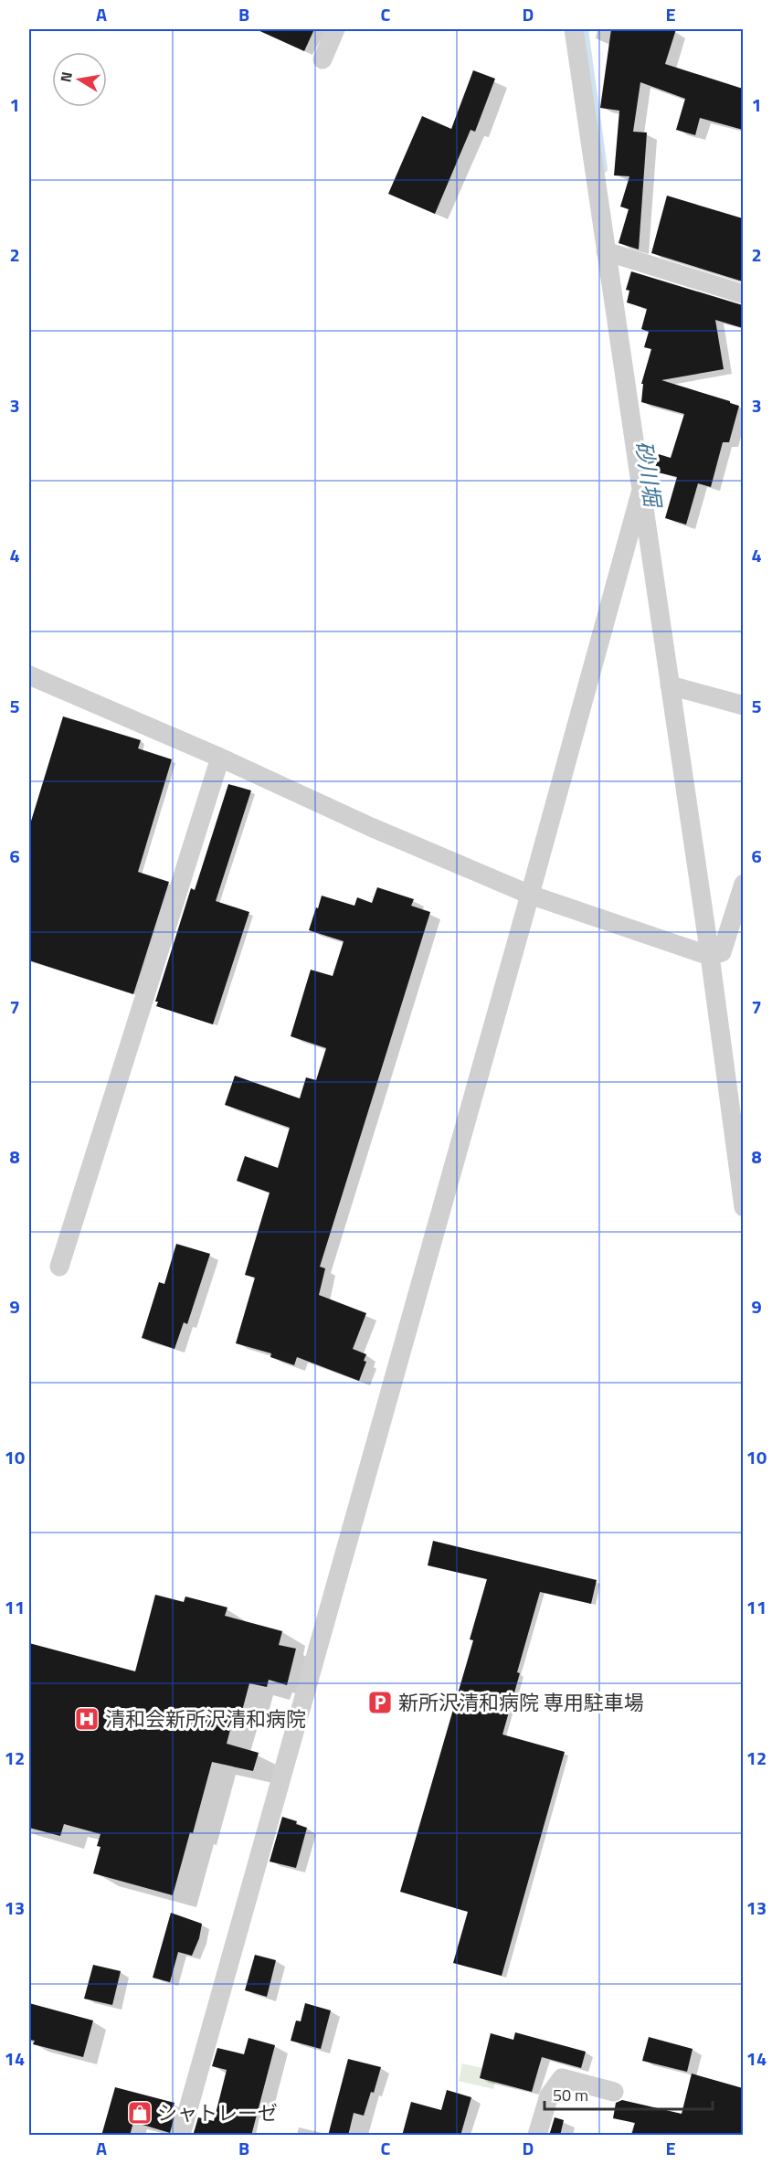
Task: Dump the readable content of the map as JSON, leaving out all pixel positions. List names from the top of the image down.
{
  "water": ["砂川堀"],
  "places": {
    "parking": ["新所沢清和病院 専用駐車場"],
    "hospital": ["清和会新所沢清和病院"],
    "shop": ["シャトレーゼ"]
  },
  "scale_bar": "50 m",
  "north": "left",
  "grid": {
    "columns": [
      "A",
      "B",
      "C",
      "D",
      "E"
    ],
    "rows": [
      "1",
      "2",
      "3",
      "4",
      "5",
      "6",
      "7",
      "8",
      "9",
      "10",
      "11",
      "12",
      "13",
      "14"
    ]
  }
}
